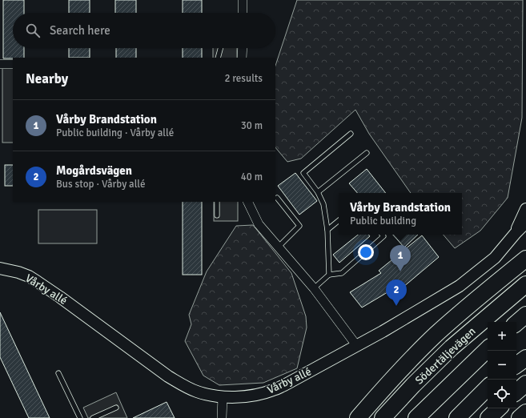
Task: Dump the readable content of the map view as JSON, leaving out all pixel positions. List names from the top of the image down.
{
  "streets": {
    "highway": ["Södertäljevägen"],
    "street": ["Vårby allé"]
  },
  "page": {
    "search": "Search here",
    "heading": ["Nearby", "2 results"],
    "list": [
      {
        "mark": "1",
        "name": "Vårby Brandstation",
        "note": "Public building · Vårby allé",
        "value": "30 m"
      },
      {
        "mark": "2",
        "name": "Mogårdsvägen",
        "note": "Bus stop · Vårby allé",
        "value": "40 m"
      }
    ],
    "popup": ["Vårby Brandstation", "Public building"],
    "pins": ["1", "2"],
    "map_buttons": ["+", "−"]
  }
}
